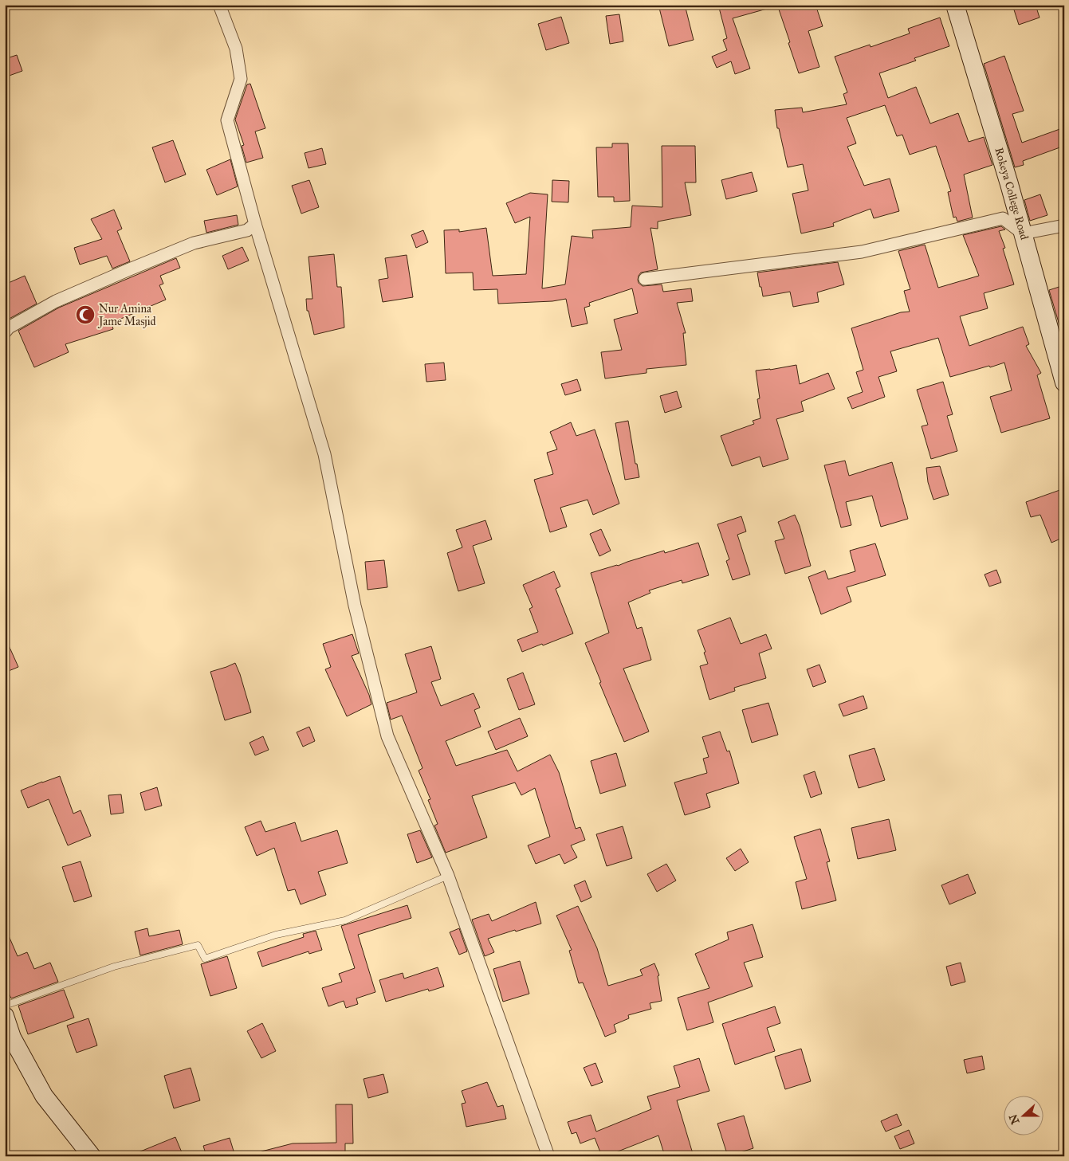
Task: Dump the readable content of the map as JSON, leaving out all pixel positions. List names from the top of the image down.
{
  "streets": {
    "street": ["Rokeya College Road"]
  },
  "places": {
    "mosque": ["Nur Amina Jame Masjid"]
  },
  "north": "left"
}
